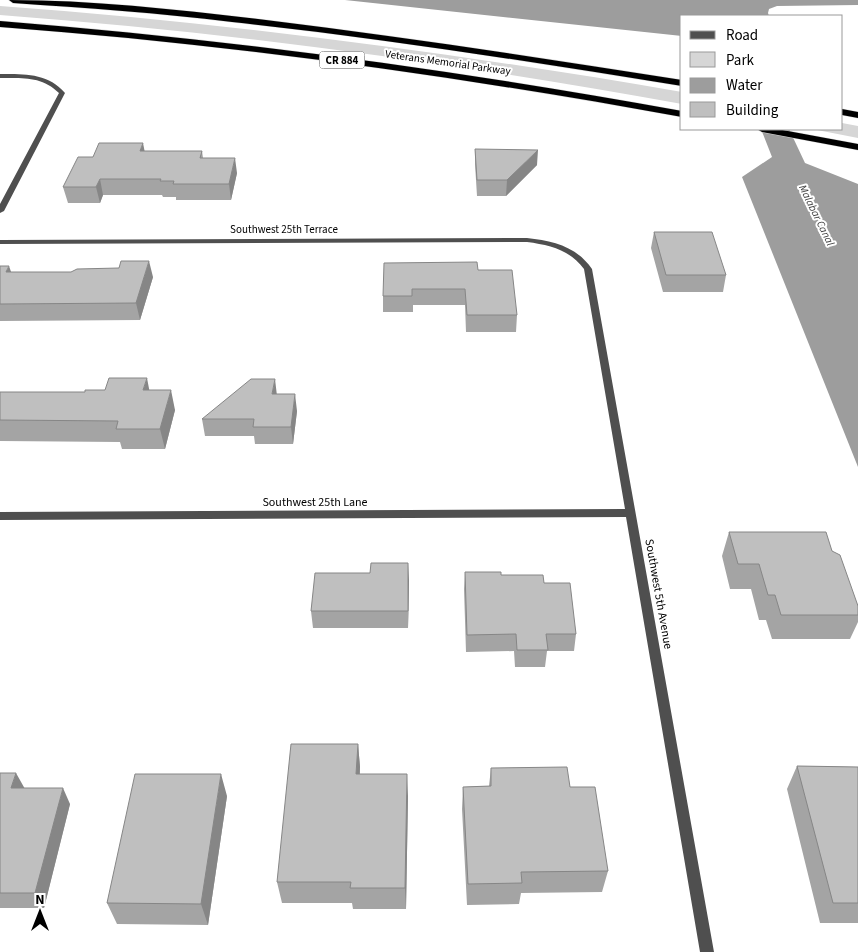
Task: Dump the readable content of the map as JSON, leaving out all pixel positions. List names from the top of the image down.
{
  "streets": {
    "highway": ["CR 884", "Veterans Memorial Parkway"],
    "street": ["Southwest 25th Terrace", "Southwest 25th Lane", "Southwest 5th Avenue"]
  },
  "crossings": [
    ["Southwest 25th Terrace", "Southwest 5th Avenue"],
    ["Southwest 25th Lane", "Southwest 5th Avenue"]
  ],
  "water": ["Malabar Canal"],
  "legend": [
    "Road",
    "Park",
    "Water",
    "Building"
  ],
  "north": "top"
}
